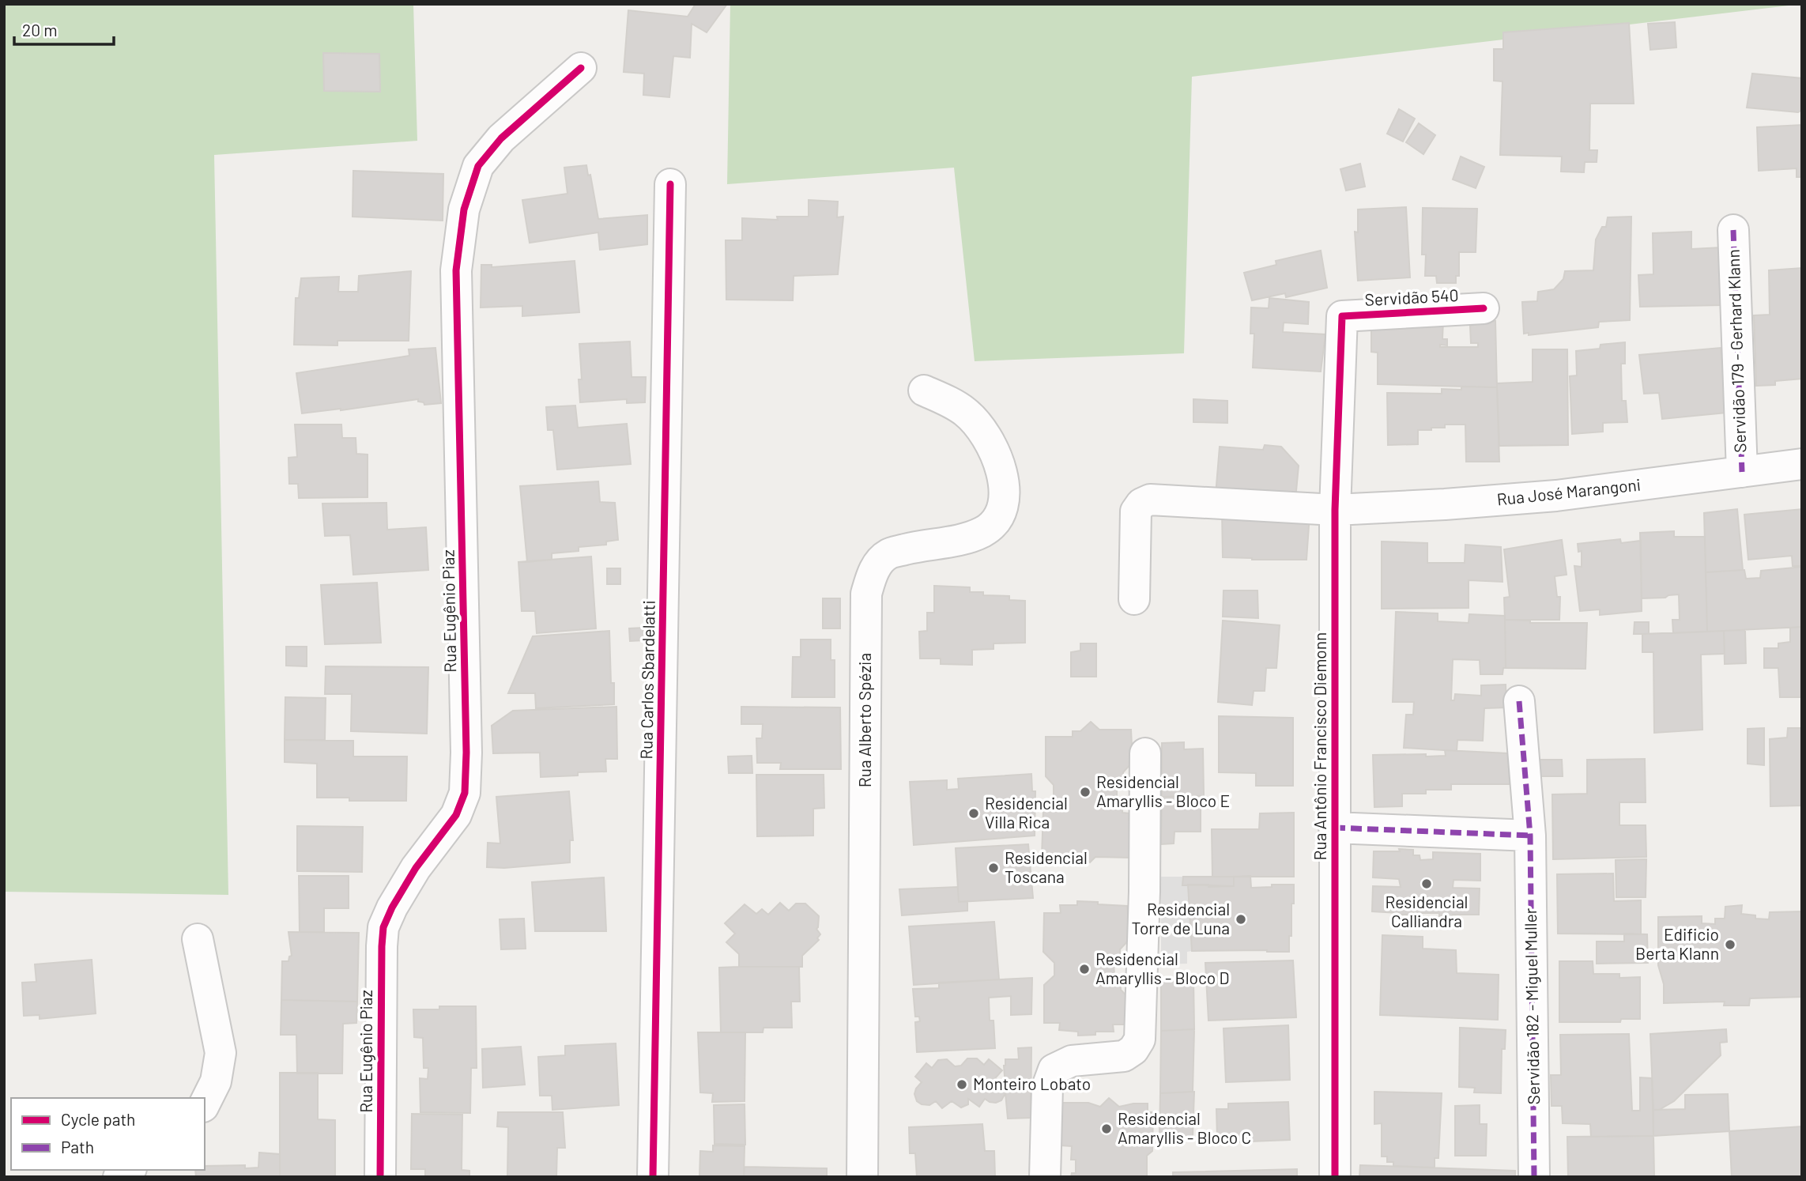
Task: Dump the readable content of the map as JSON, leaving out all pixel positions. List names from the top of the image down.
{
  "streets": {
    "street": [
      "Servidão 540",
      "Servidão 179 - Gerhard Klann",
      "Rua José Marangoni",
      "Rua Eugênio Piaz",
      "Rua Carlos Sbardelatti",
      "Rua Alberto Spézia",
      "Rua Antônio Francisco Diemonn",
      "Servidão 182 - Miguel Muller"
    ]
  },
  "crossings": [
    ["Servidão 540", "Rua Antônio Francisco Diemonn"],
    ["Servidão 179 - Gerhard Klann", "Rua José Marangoni"],
    ["Rua José Marangoni", "Rua Antônio Francisco Diemonn"]
  ],
  "places": [
    "Residencial Amaryllis - Bloco E",
    "Residencial Villa Rica",
    "Residencial Toscana",
    "Residencial Calliandra",
    "Residencial Torre de Luna",
    "Edificio Berta Klann",
    "Residencial Amaryllis - Bloco D",
    "Monteiro Lobato",
    "Residencial Amaryllis - Bloco C"
  ],
  "legend": ["Cycle path", "Path"],
  "scale_bar": "20 m"
}
